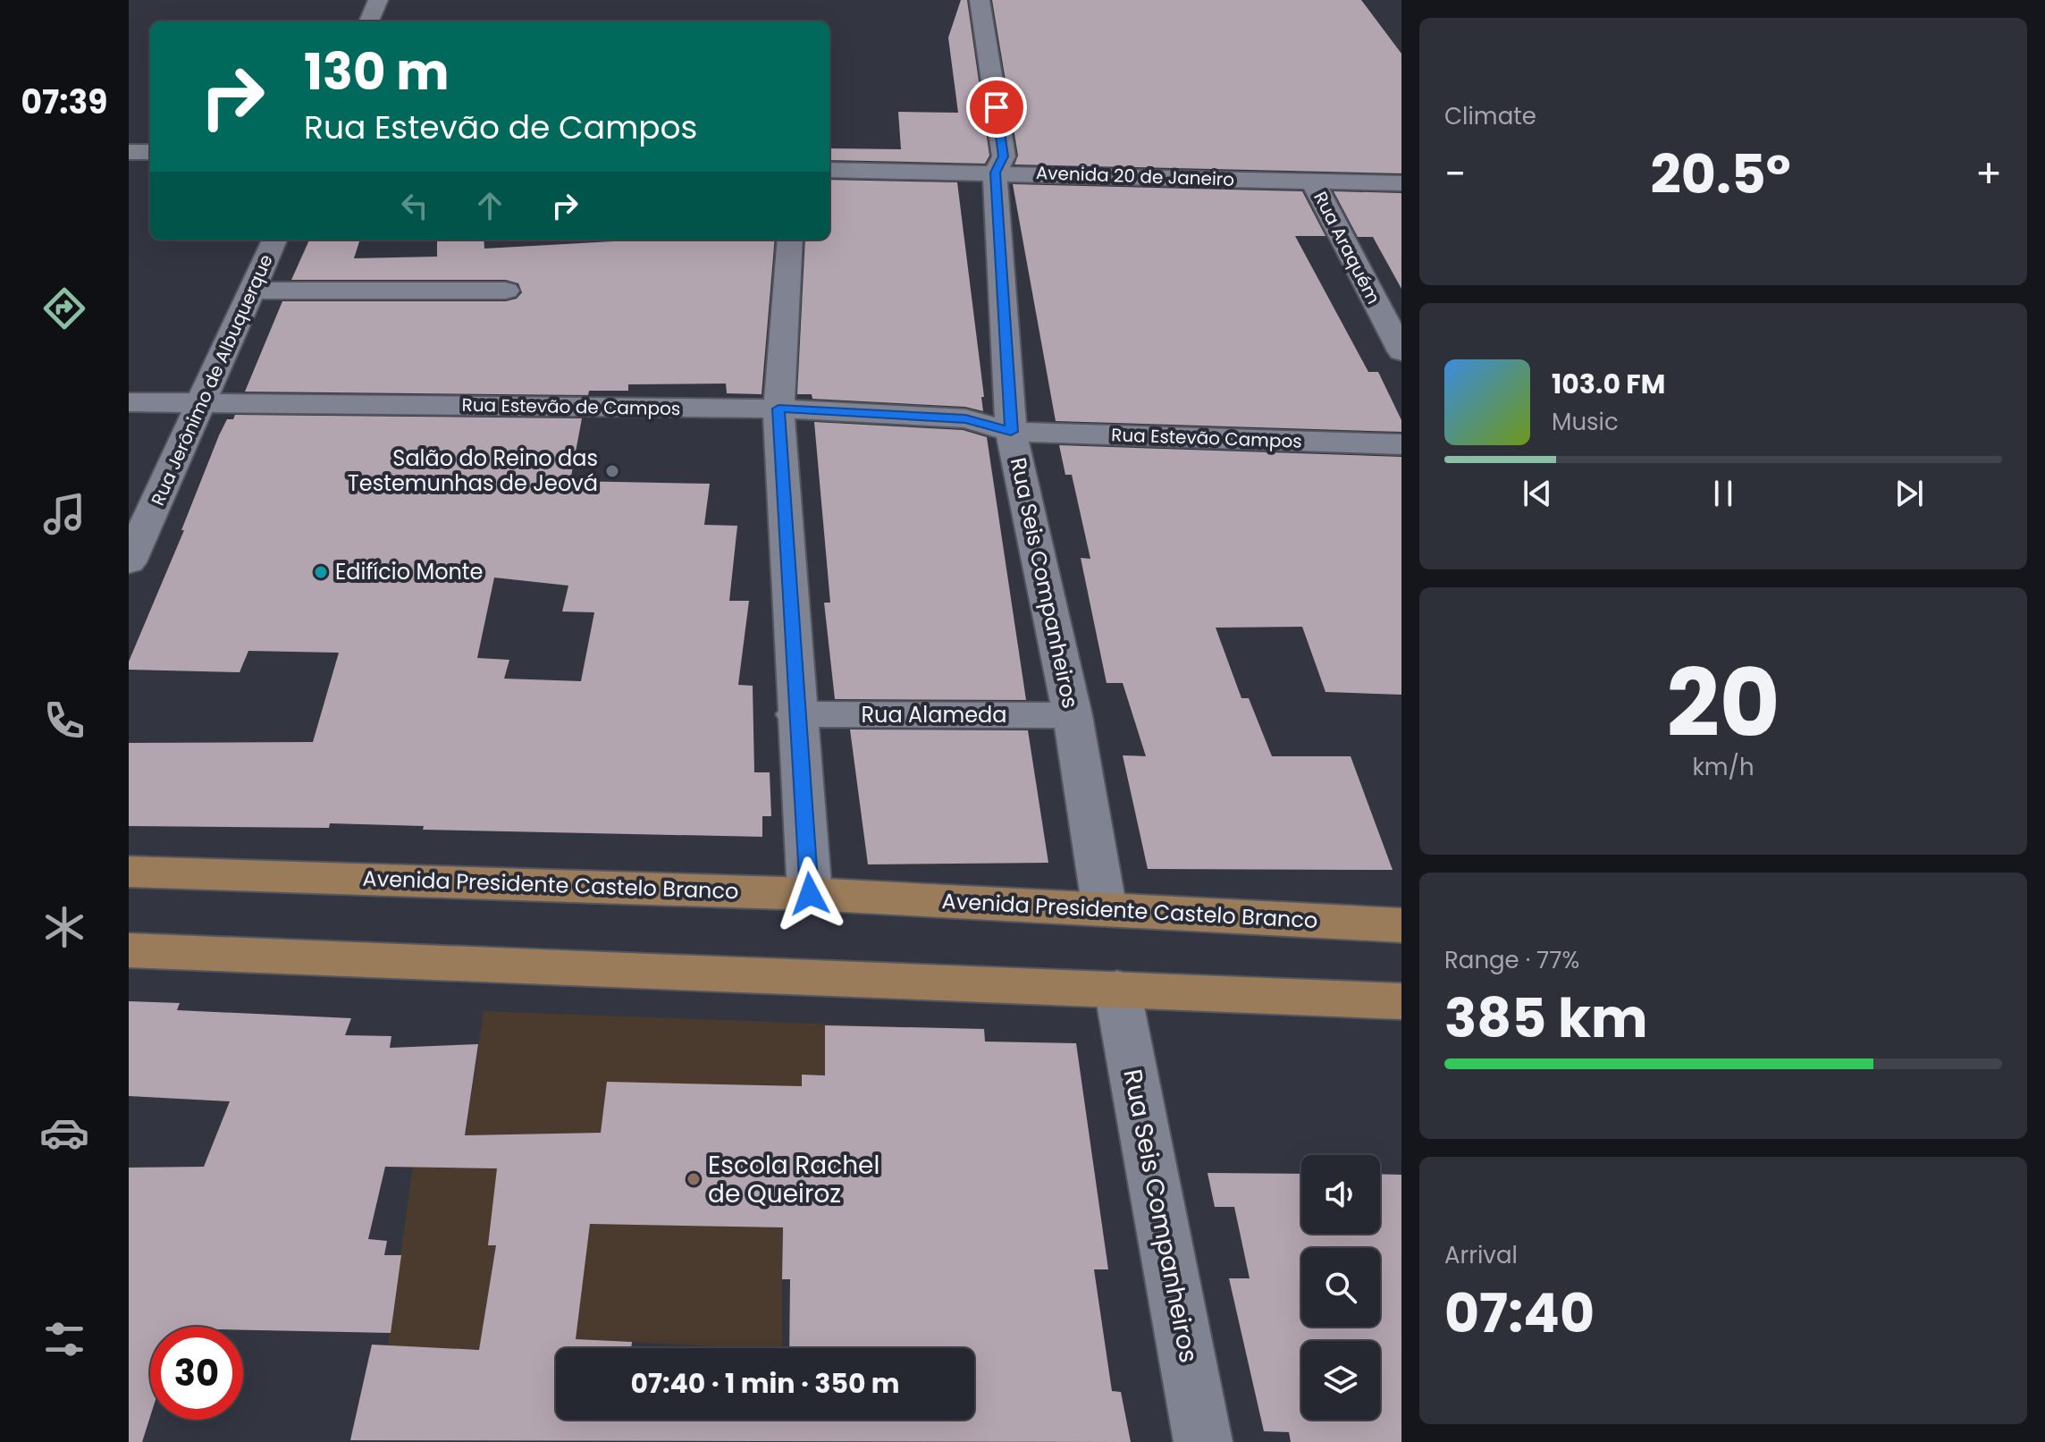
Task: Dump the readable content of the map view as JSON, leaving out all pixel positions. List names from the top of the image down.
{
  "streets": {
    "main road": ["Avenida Presidente Castelo Branco"],
    "street": [
      "Avenida 20 de Janeiro",
      "Rua Araquém",
      "Rua Jerônimo de Albuquerque",
      "Rua Estevão de Campos",
      "Rua Estevão Campos",
      "Rua Seis Companheiros",
      "Rua Alameda"
    ]
  },
  "crossings": [
    ["Avenida 20 de Janeiro", "Rua Araquém"],
    ["Avenida 20 de Janeiro", "Rua Seis Companheiros"],
    ["Rua Jerônimo de Albuquerque", "Rua Estevão de Campos"],
    ["Rua Estevão de Campos", "Rua Estevão Campos"],
    ["Rua Estevão de Campos", "Rua Seis Companheiros"],
    ["Rua Estevão Campos", "Rua Seis Companheiros"],
    ["Rua Seis Companheiros", "Rua Alameda"],
    ["Rua Seis Companheiros", "Avenida Presidente Castelo Branco"]
  ],
  "places": ["Salão do Reino das Testemunhas de Jeová", "Edifício Monte", "Escola Rachel de Queiroz"],
  "page": {
    "tabs": "07:39",
    "tile": [
      "Climate",
      ["20", "km/h"],
      ["Range · 77%", "385 km"],
      ["Arrival", "07:40"]
    ],
    "turn": ["130 m", "Rua Estevão de Campos"],
    "heat": ["−", "20.5°", "+"],
    "song": ["103.0 FM", "Music"],
    "limit": "30",
    "trip": "07:40 · 1 min · 350 m"
  }
}
